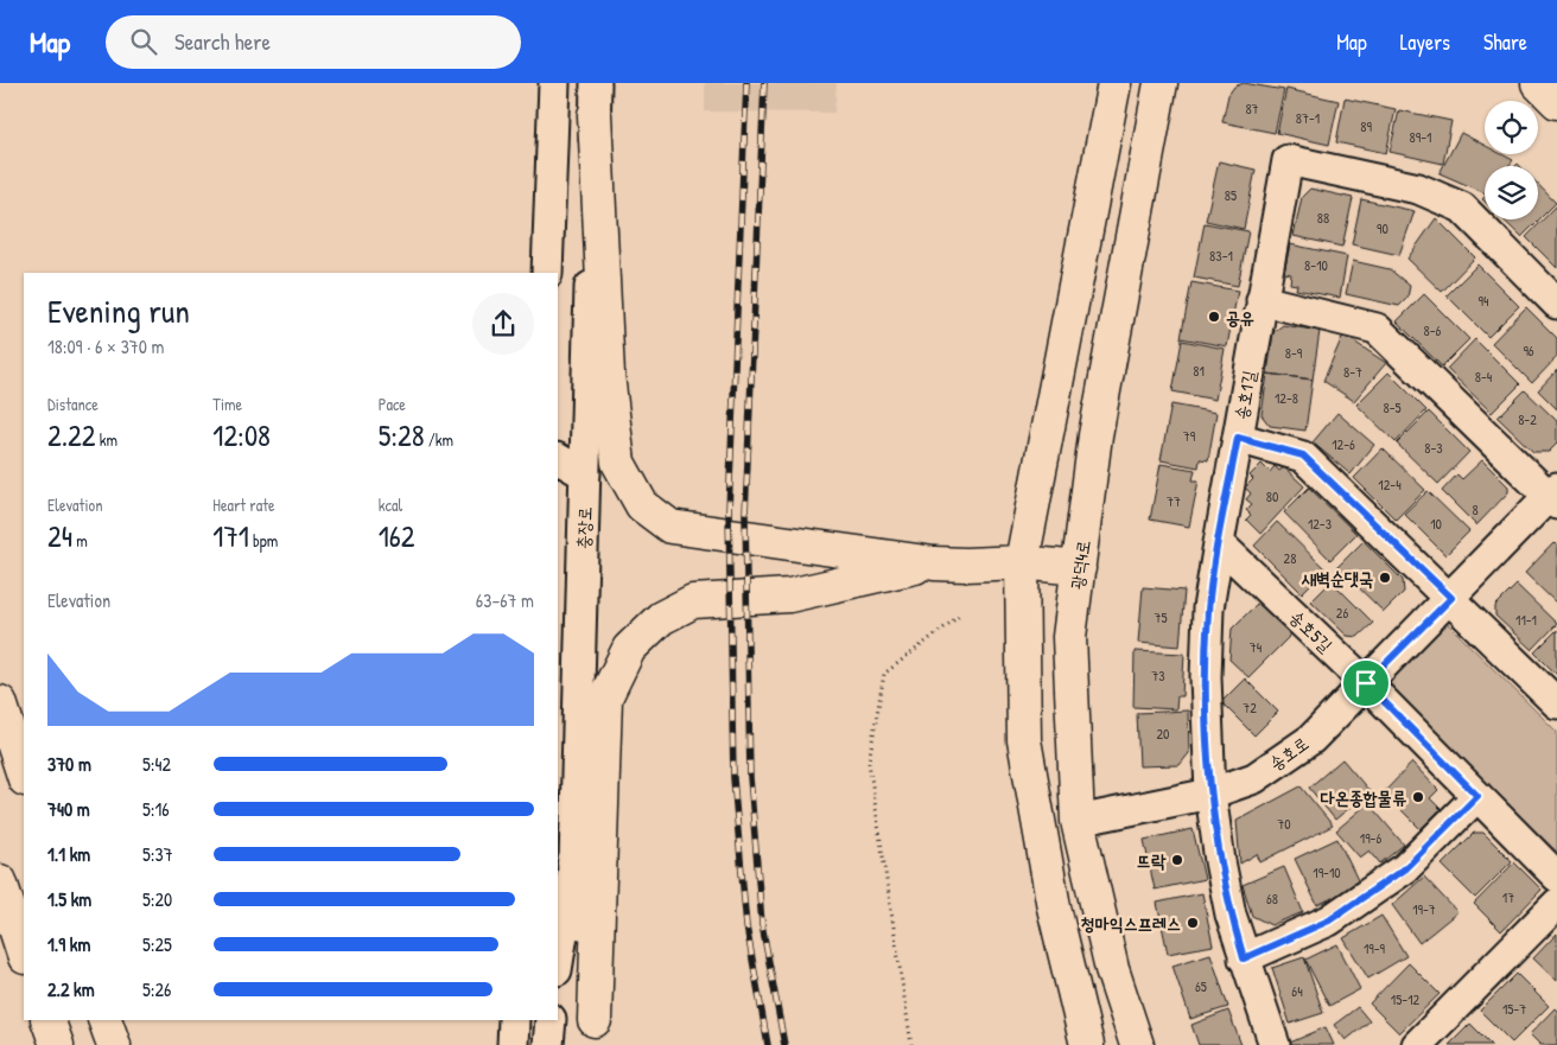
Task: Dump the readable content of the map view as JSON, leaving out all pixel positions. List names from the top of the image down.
{
  "streets": {
    "main road": ["광덕4로"],
    "street": [
      "송호1길",
      "충장로",
      "송호5길",
      "송호로"
    ]
  },
  "crossings": [
    ["송호1길", "송호5길"],
    ["송호1길", "송호로"],
    ["광덕4로", "송호로"],
    ["송호5길", "송호로"]
  ],
  "places": [
    "공유",
    "새벽순댓국",
    "다온종합물류",
    "뜨락",
    "청마익스프레스"
  ],
  "house_numbers": [
    "87",
    "87-1",
    "89",
    "89-1",
    "85",
    "88",
    "90",
    "83-1",
    "8-10",
    "94",
    "8-6",
    "96",
    "8-9",
    "81",
    "8-7",
    "8-4",
    "12-8",
    "8-5",
    "8-2",
    "79",
    "12-6",
    "8-3",
    "12-4",
    "80",
    "77",
    "8",
    "12-3",
    "10",
    "28",
    "26",
    "75",
    "11-1",
    "74",
    "73",
    "72",
    "20",
    "70",
    "19-6",
    "19-10",
    "17",
    "68",
    "19-7",
    "19-9",
    "65",
    "64",
    "15-12",
    "15-7"
  ],
  "page": {
    "header": "Map",
    "search": "Search here",
    "nav": ["Map", "Layers", "Share"],
    "heading": ["Evening run", "18:09 · 6 × 370 m"],
    "stats": [
      ["Distance", "2.22 km"],
      ["Time", "12:08"],
      ["Pace", "5:28 /km"],
      ["Elevation", "24 m"],
      ["Heart rate", "171 bpm"],
      ["kcal", "162"]
    ],
    "chart": ["Elevation", "63–67 m"],
    "list": [
      {
        "name": "370 m",
        "note": "5:42"
      },
      {
        "name": "740 m",
        "note": "5:16"
      },
      {
        "name": "1.1 km",
        "note": "5:37"
      },
      {
        "name": "1.5 km",
        "note": "5:20"
      },
      {
        "name": "1.9 km",
        "note": "5:25"
      },
      {
        "name": "2.2 km",
        "note": "5:26"
      }
    ]
  }
}
